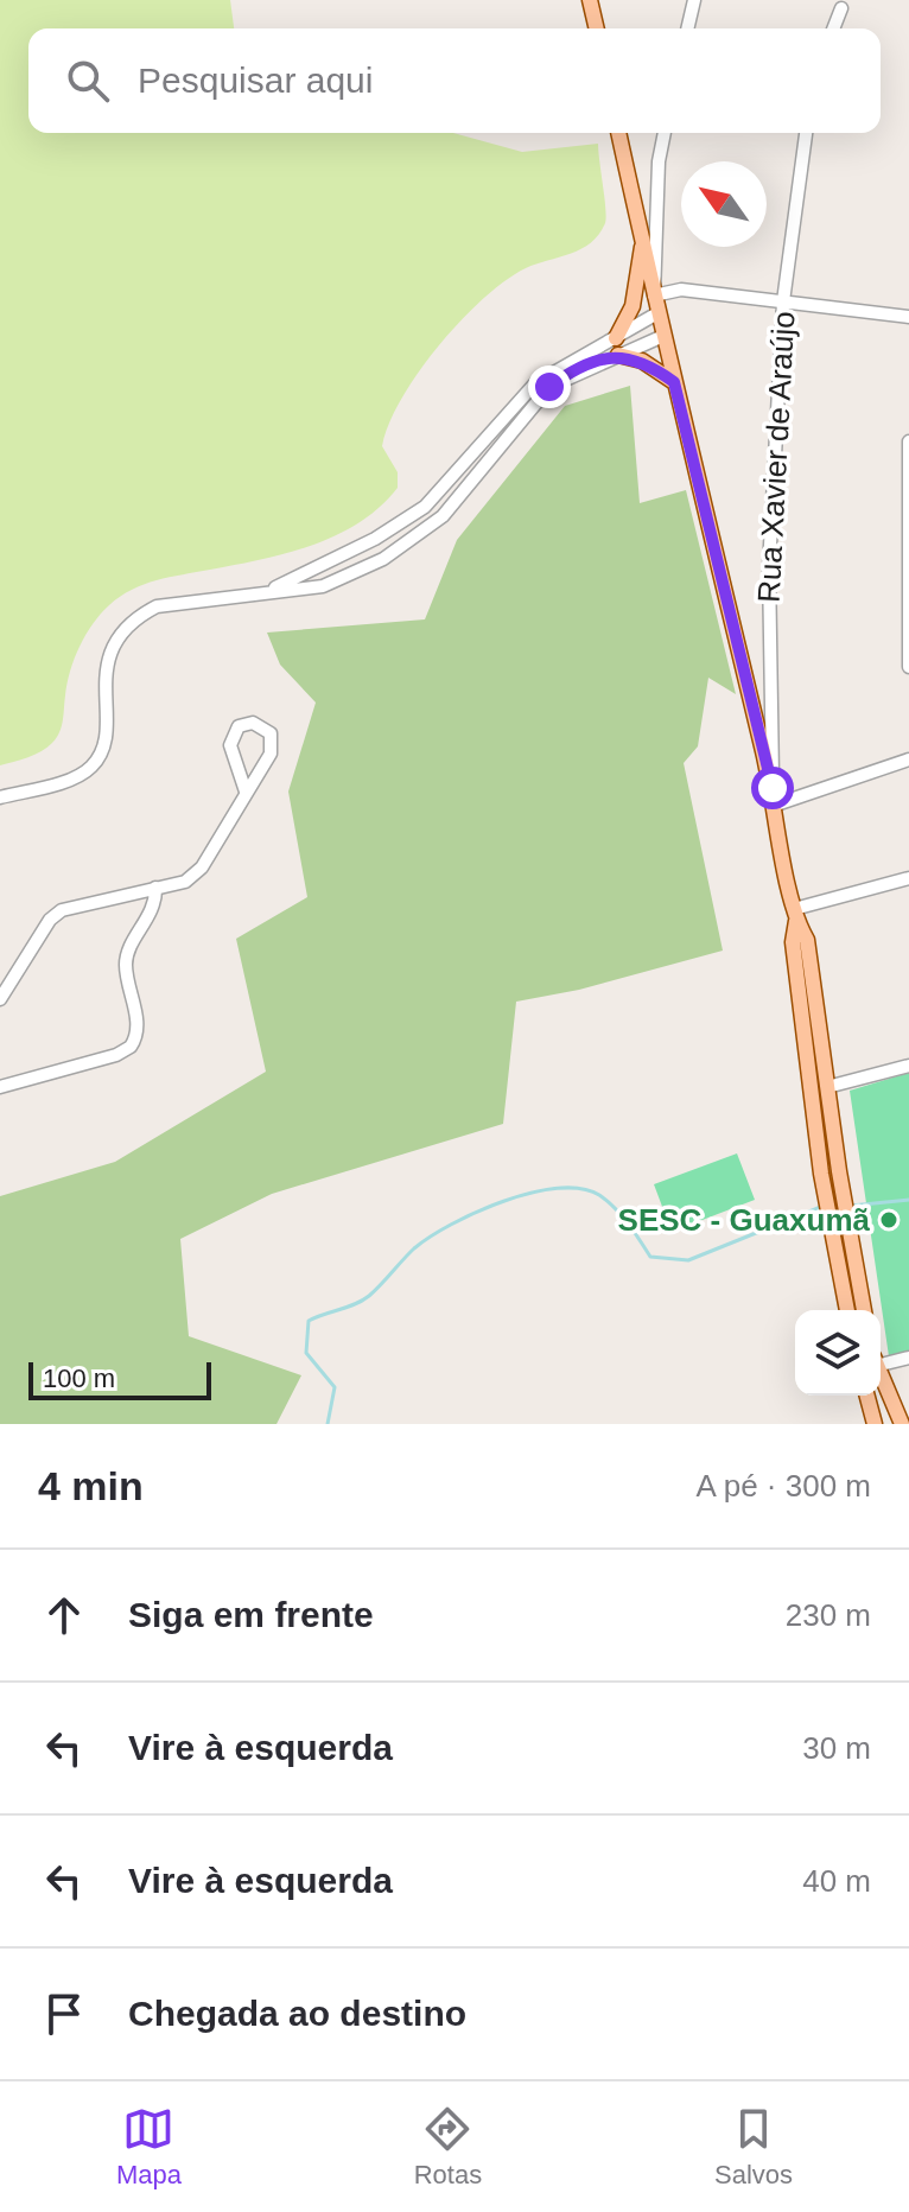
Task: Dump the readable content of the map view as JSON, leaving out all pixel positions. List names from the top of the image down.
{
  "streets": {
    "street": ["Rua Xavier de Araújo"]
  },
  "places": ["SESC - Guaxumã"],
  "scale_bar": "100 m",
  "north": "top left",
  "page": {
    "search": "Pesquisar aqui",
    "scale": "100 m",
    "heading": ["4 min", "A pé · 300 m"],
    "list": [
      ["Siga em frente", "230 m"],
      ["Vire à esquerda", "30 m"],
      ["Vire à esquerda", "40 m"],
      "Chegada ao destino"
    ],
    "nav": ["Mapa", "Rotas", "Salvos"]
  }
}
